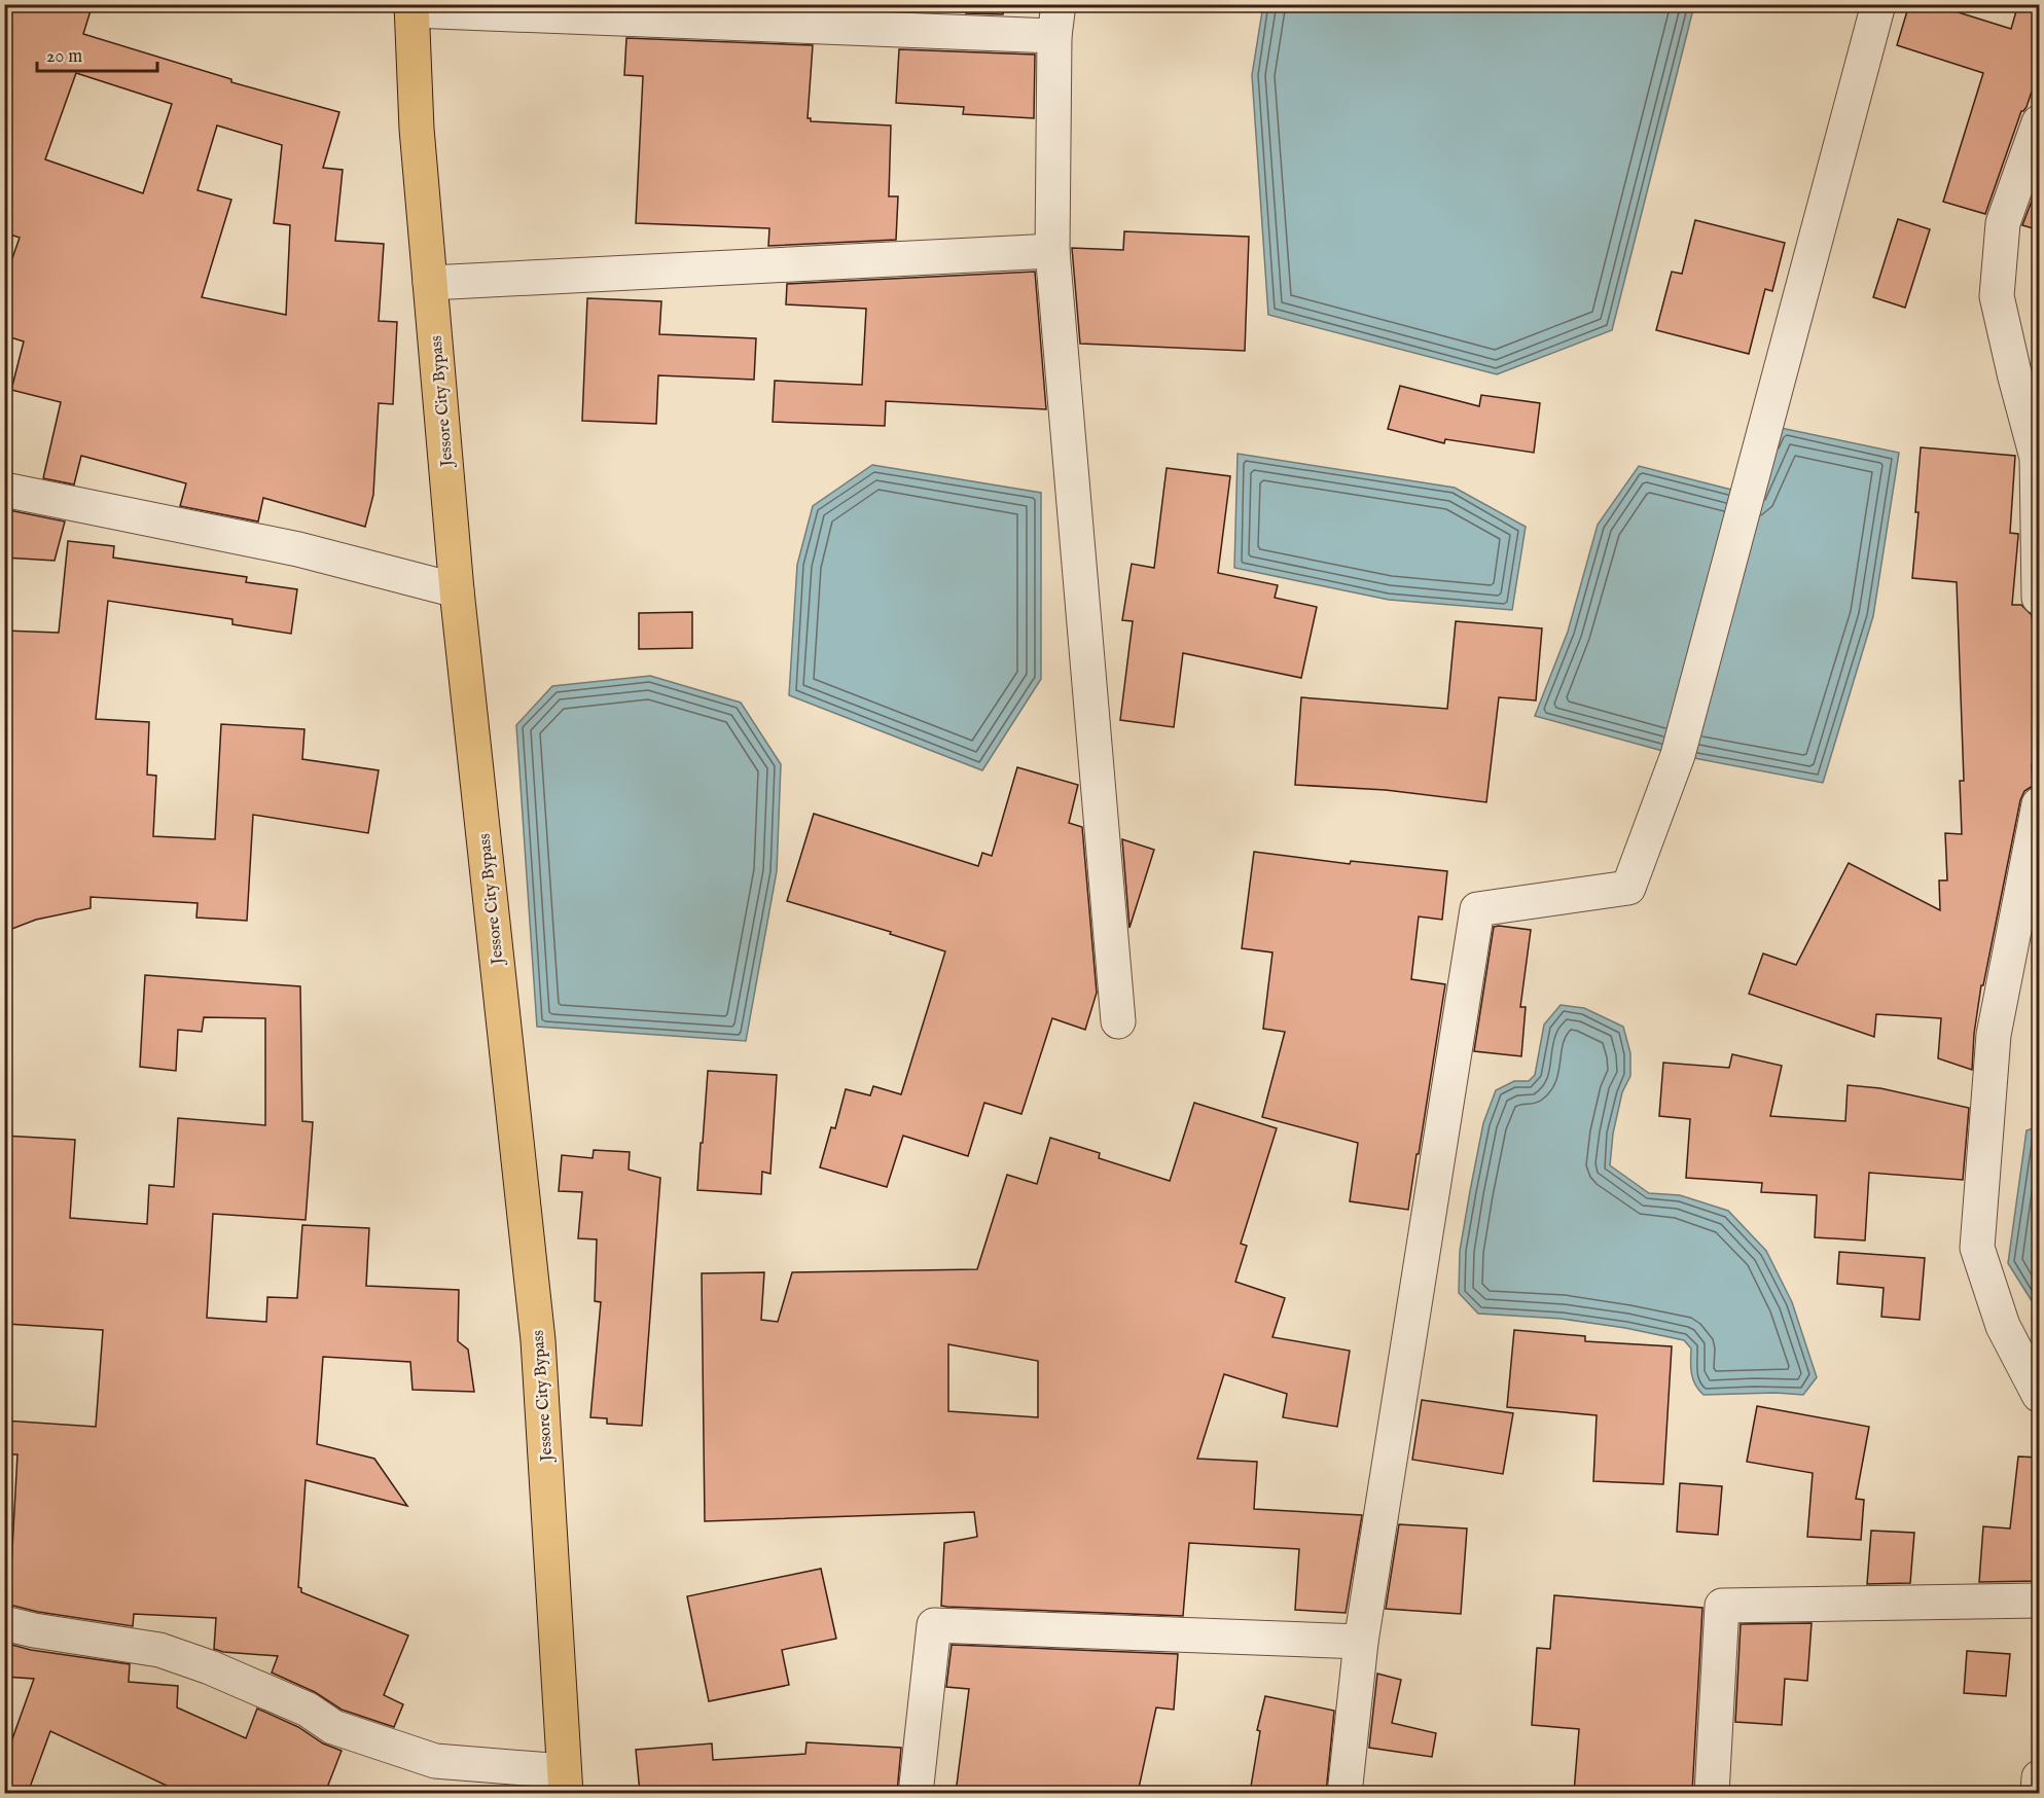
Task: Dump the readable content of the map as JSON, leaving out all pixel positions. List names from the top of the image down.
{
  "streets": {
    "highway": ["Jessore City Bypass"]
  },
  "scale_bar": "20 m"
}
